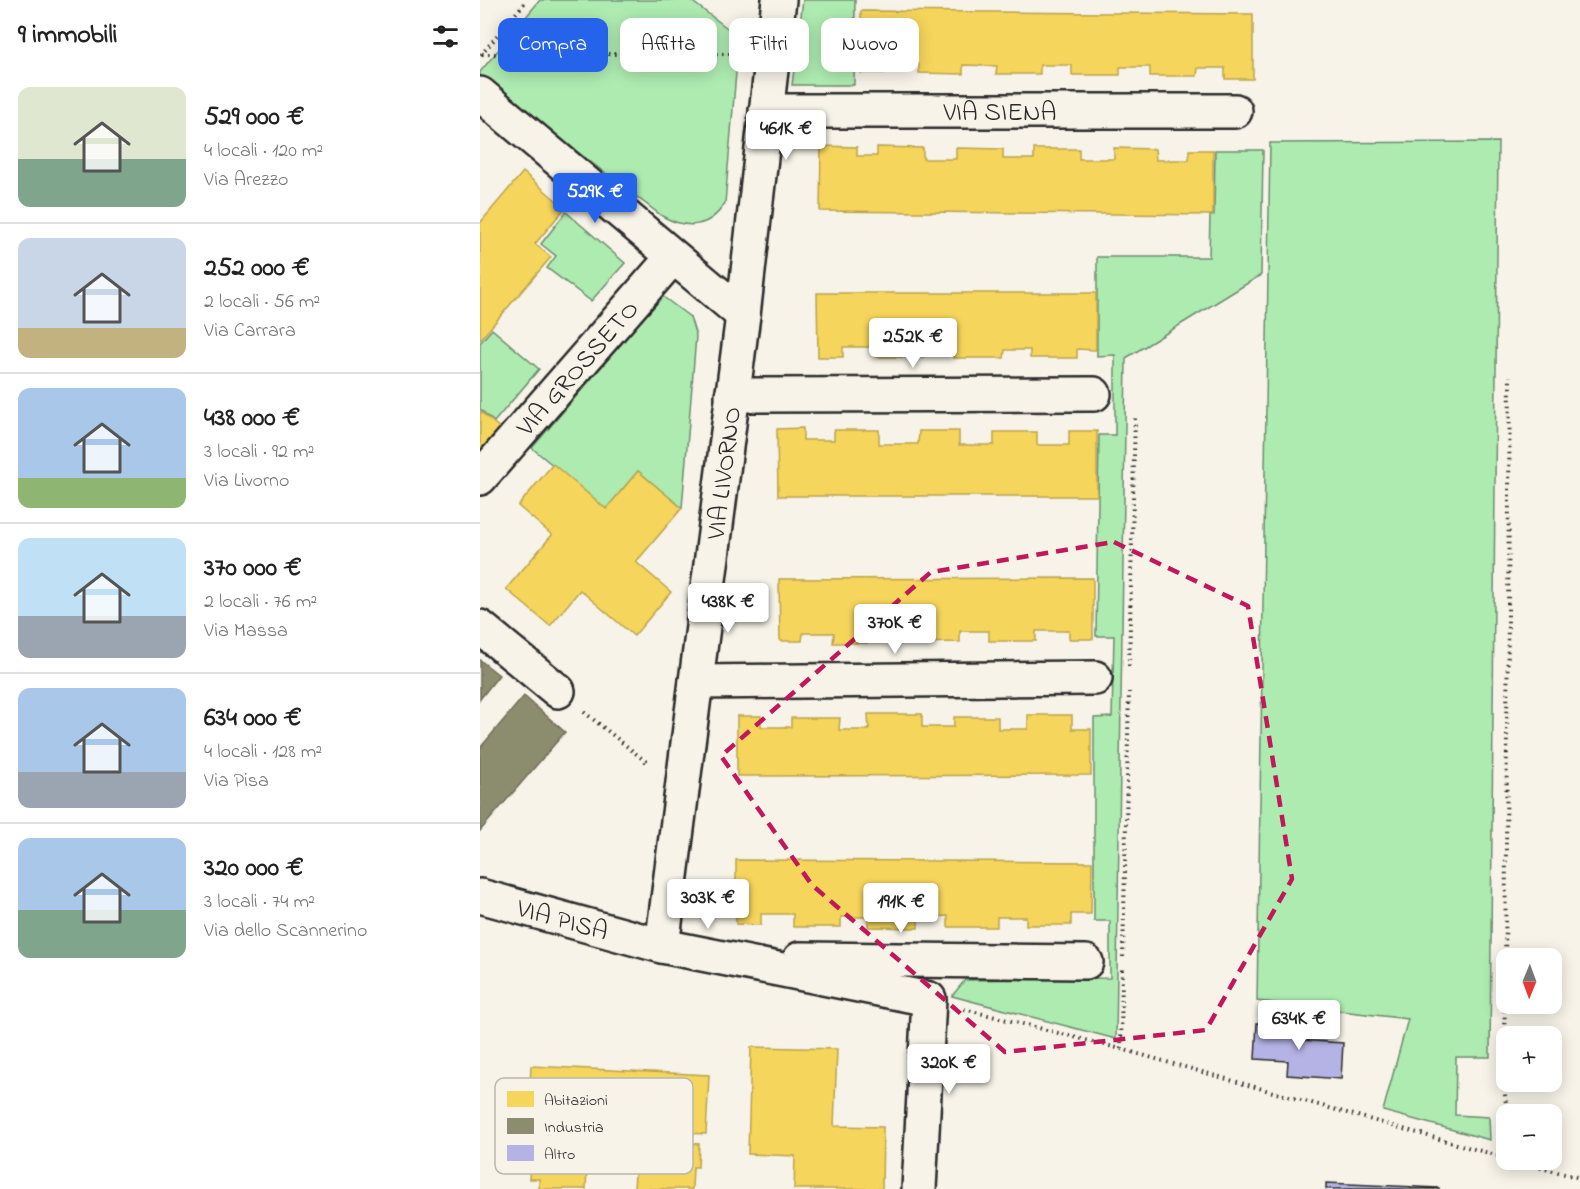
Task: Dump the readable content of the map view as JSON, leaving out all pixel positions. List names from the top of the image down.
{
  "streets": {
    "street": [
      "VIA SIENA",
      "VIA GROSSETO",
      "VIA LIVORNO",
      "VIA PISA"
    ]
  },
  "crossings": [
    ["VIA SIENA", "VIA LIVORNO"],
    ["VIA LIVORNO", "VIA PISA"]
  ],
  "legend": ["Abitazioni", "Industria", "Altro"],
  "north": "bottom",
  "page": {
    "heading": "9 immobili",
    "chip": [
      "Compra",
      "Affitta",
      "Filtri",
      "Nuovo"
    ],
    "list": [
      {
        "name": "529 000 €",
        "note": "4 locali · 120 m² · Via Arezzo"
      },
      {
        "name": "252 000 €",
        "note": "2 locali · 56 m² · Via Carrara"
      },
      {
        "name": "438 000 €",
        "note": "3 locali · 92 m² · Via Livorno"
      },
      {
        "name": "370 000 €",
        "note": "2 locali · 76 m² · Via Massa"
      },
      {
        "name": "634 000 €",
        "note": "4 locali · 128 m² · Via Pisa"
      },
      {
        "name": "320 000 €",
        "note": "3 locali · 74 m² · Via dello Scannerino"
      }
    ],
    "price": [
      "461K €",
      "529K €",
      "252K €",
      "438K €",
      "370K €",
      "303K €",
      "191K €",
      "634K €",
      "320K €"
    ],
    "map_buttons": ["+", "−"]
  }
}
